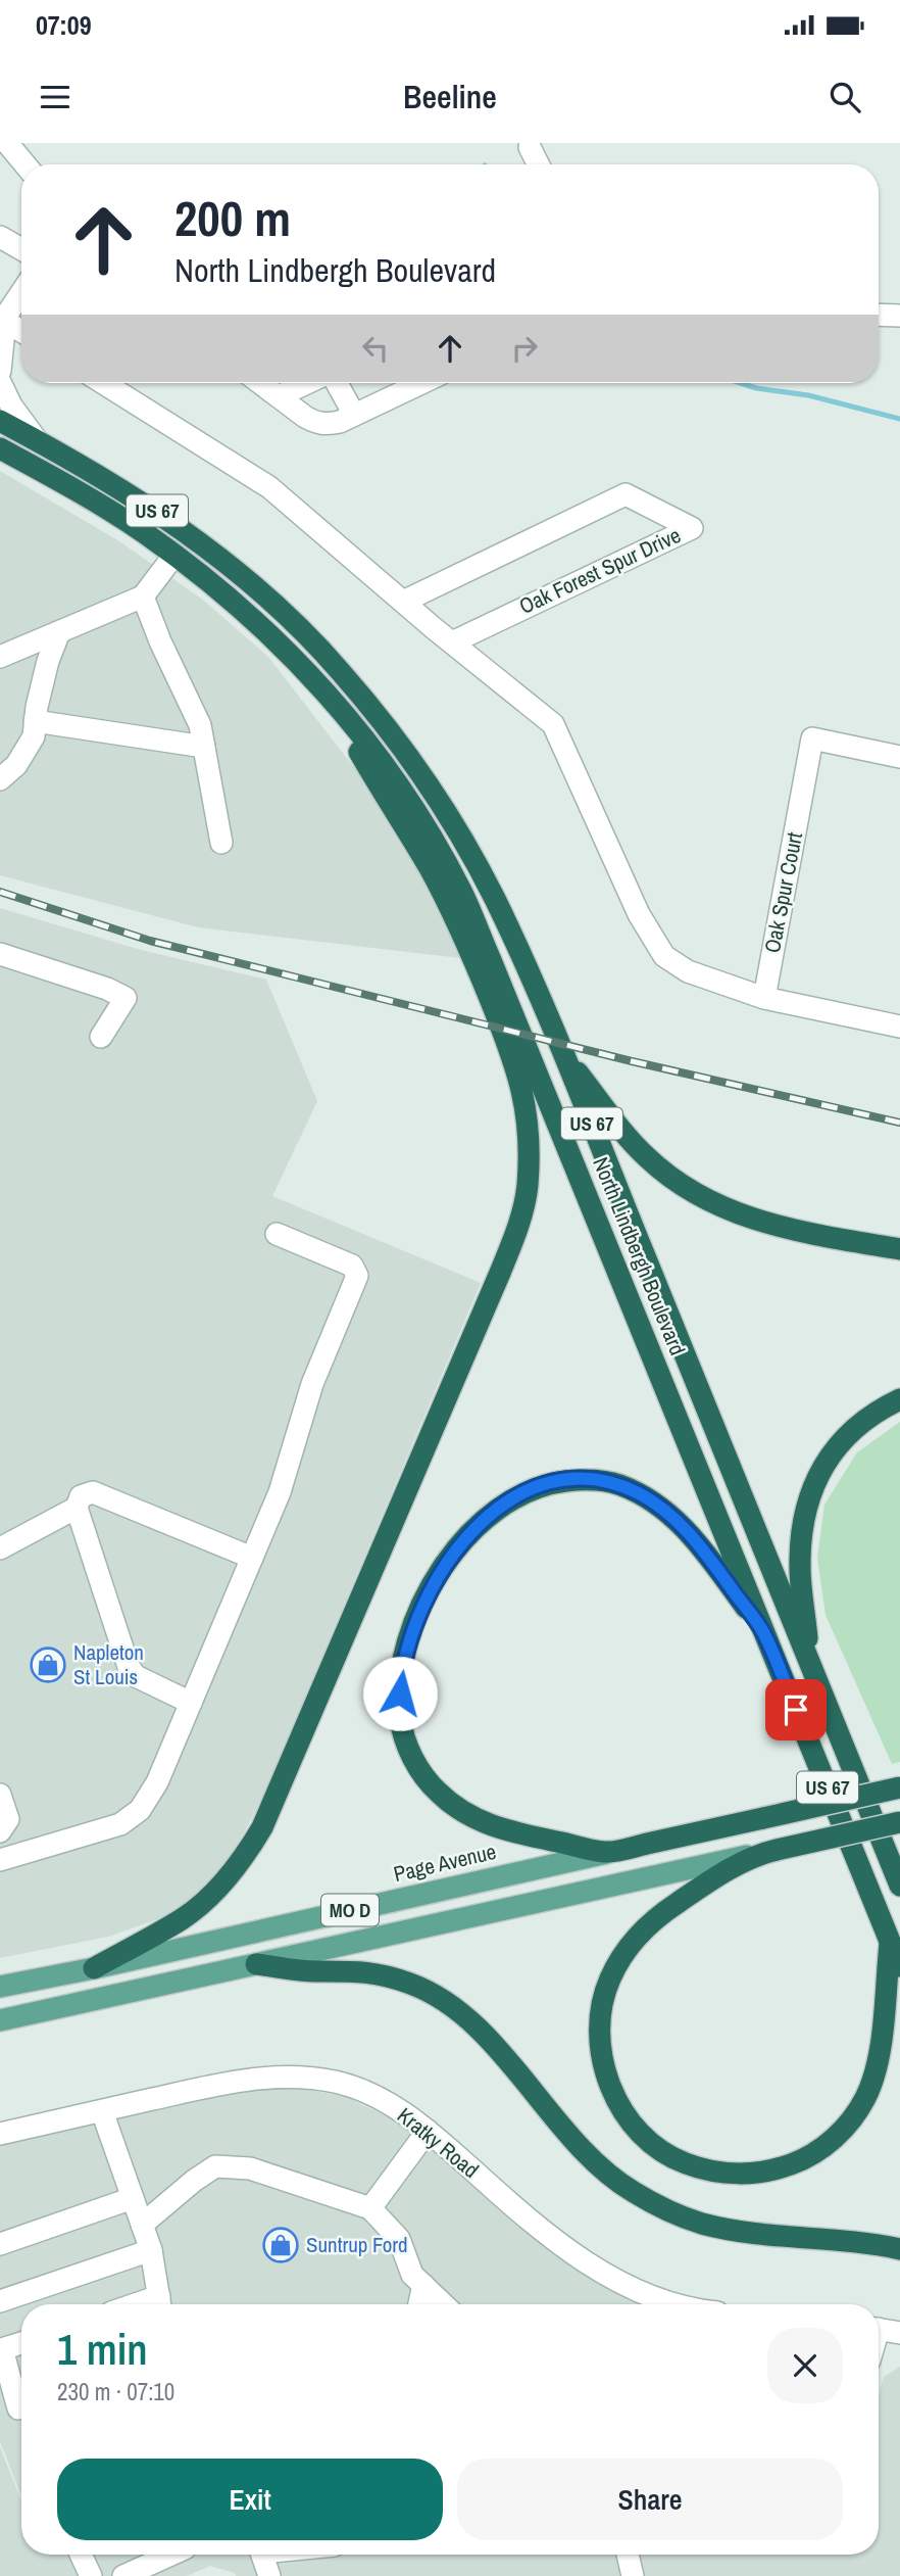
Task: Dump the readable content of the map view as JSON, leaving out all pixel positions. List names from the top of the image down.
{
  "streets": {
    "highway": [
      "US 67",
      "North Lindbergh Boulevard",
      "Page Avenue",
      "MO D"
    ],
    "street": ["Oak Forest Spur Drive", "Oak Spur Court", "Kratky Road"]
  },
  "places": {
    "shop": ["Napleton St Louis", "Suntrup Ford"]
  },
  "page": {
    "status": "07:09",
    "header": "Beeline",
    "turn": ["200 m", "North Lindbergh Boulevard"],
    "heading": ["1 min", "230 m · 07:10"],
    "buttons": ["Exit", "Share"]
  }
}
